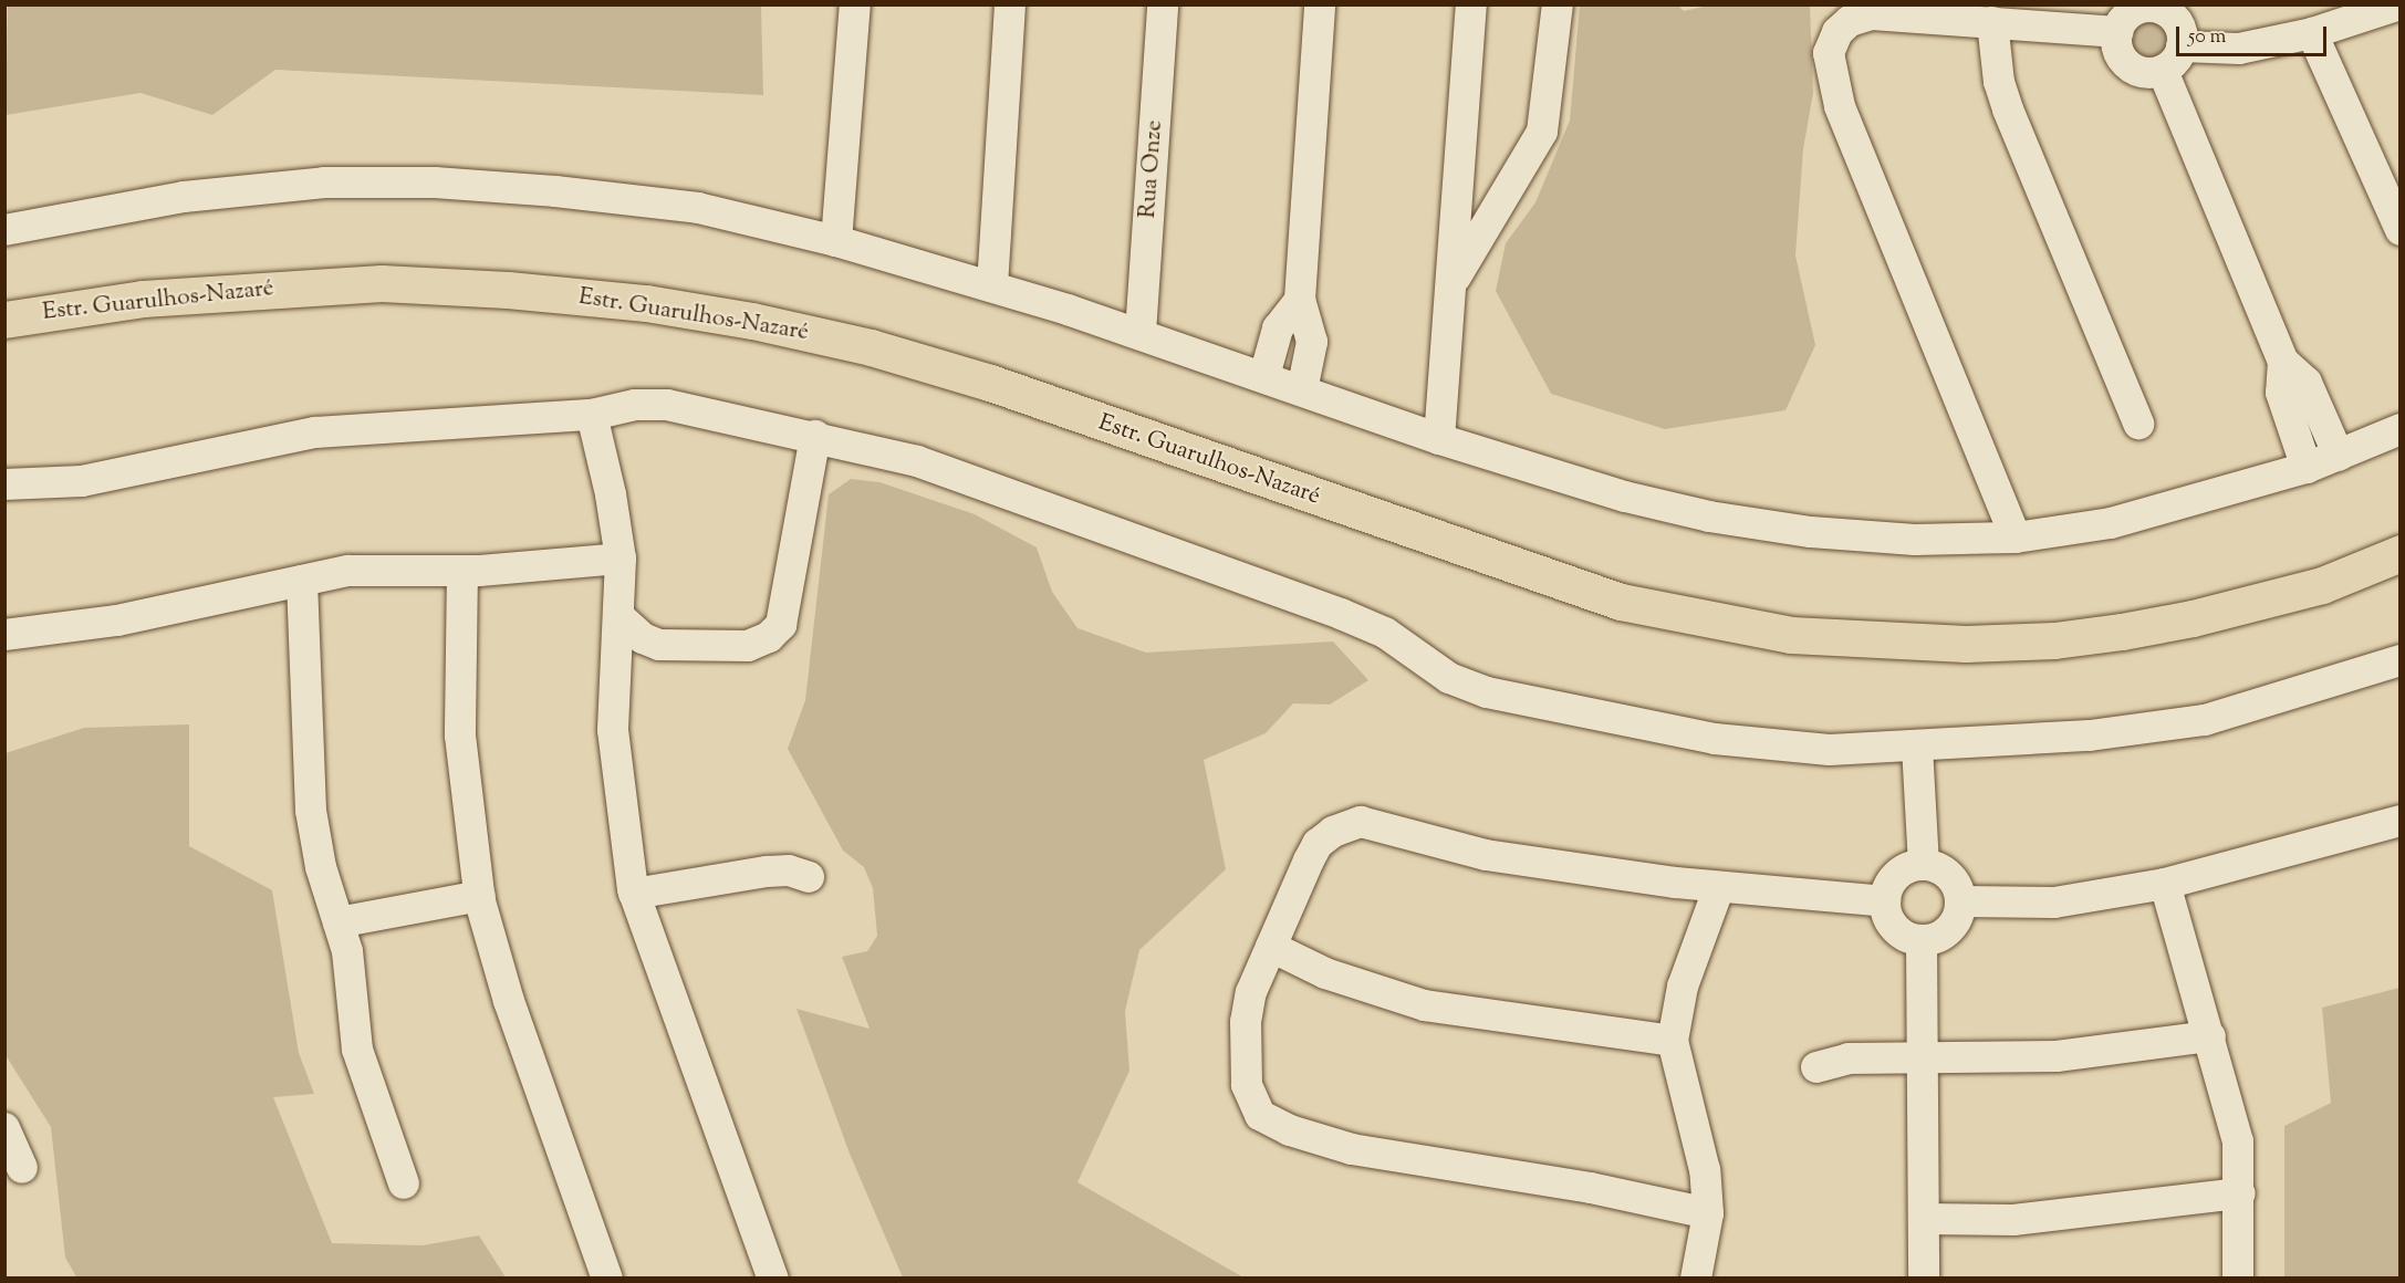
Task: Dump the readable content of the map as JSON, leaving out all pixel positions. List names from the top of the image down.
{
  "streets": {
    "main road": ["Estr. Guarulhos-Nazaré"],
    "street": ["Rua Onze"]
  },
  "scale_bar": "50 m"
}
